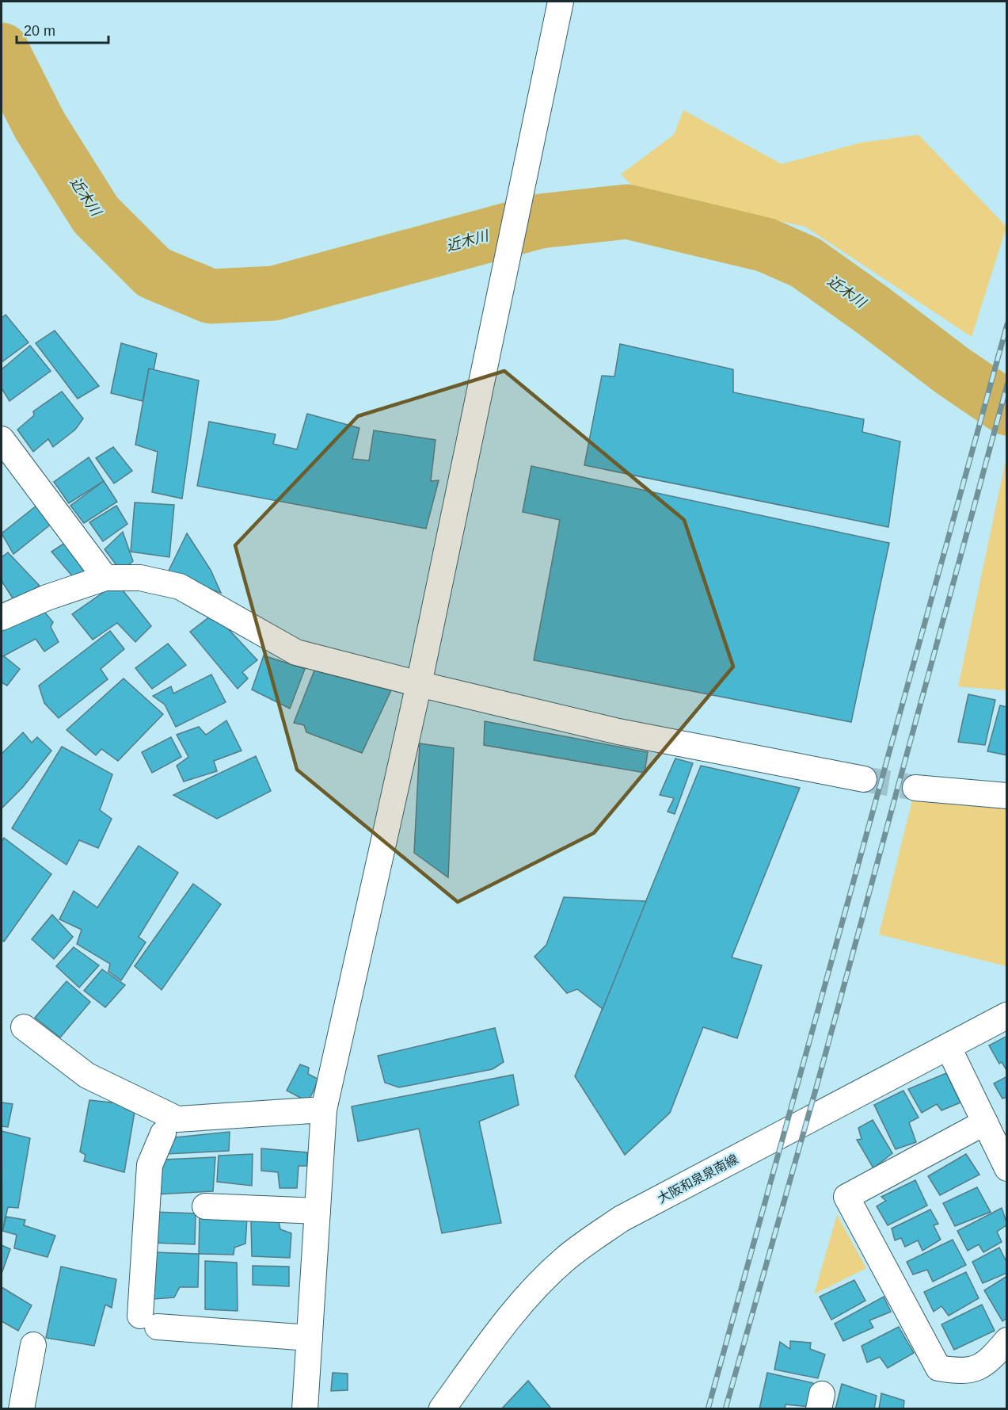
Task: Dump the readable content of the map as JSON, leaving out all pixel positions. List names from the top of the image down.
{
  "streets": {
    "main road": ["大阪和泉泉南線"]
  },
  "water": ["近木川"],
  "scale_bar": "20 m"
}
